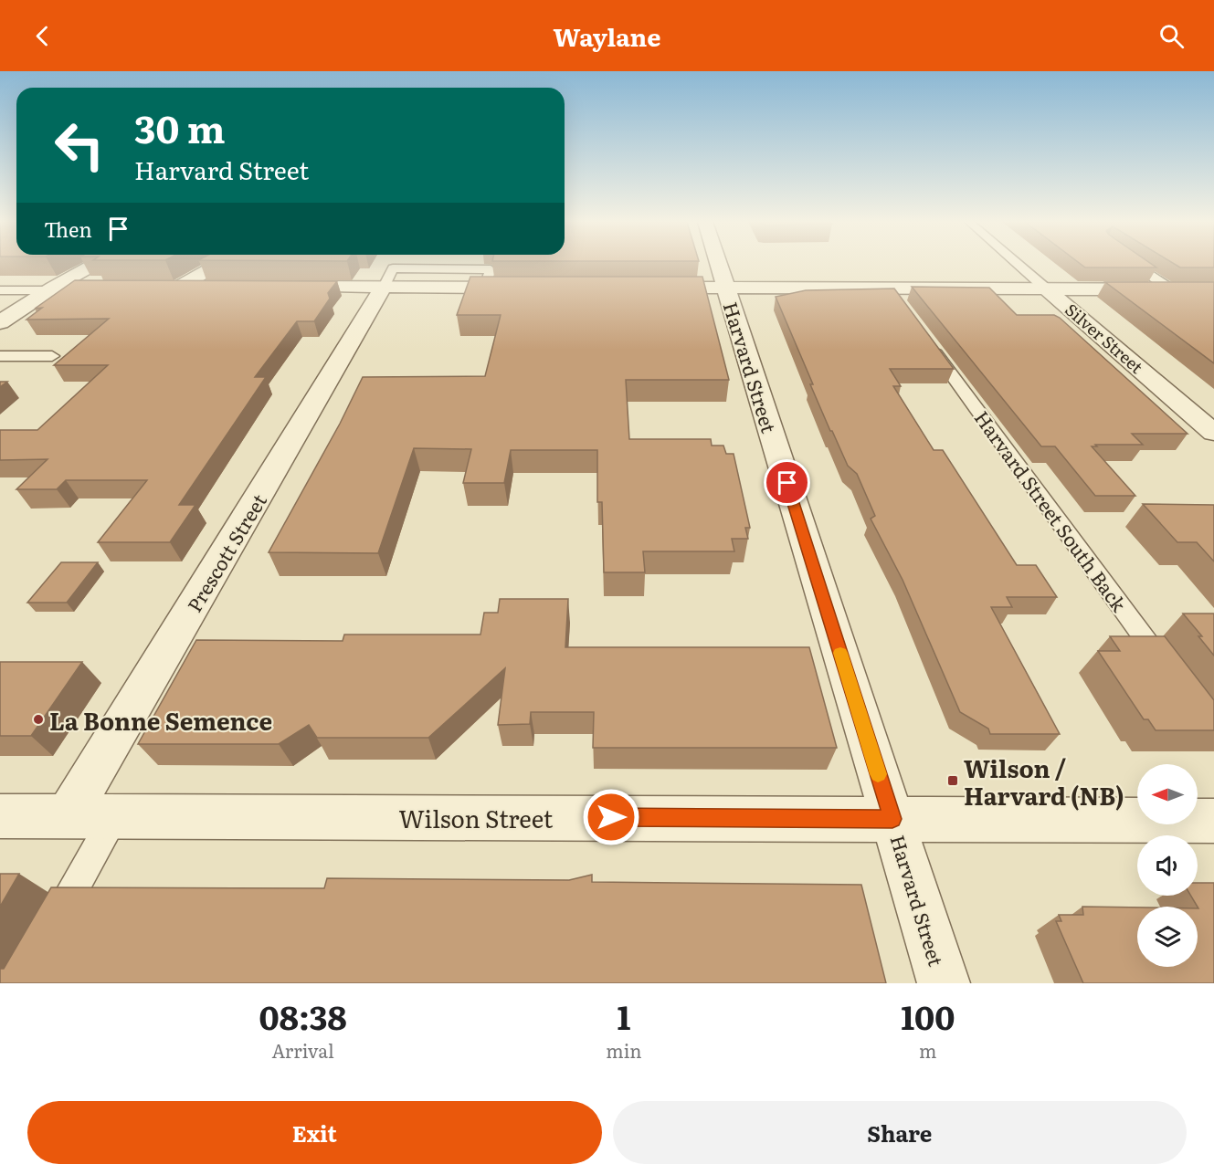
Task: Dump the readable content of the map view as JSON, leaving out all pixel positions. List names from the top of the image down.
{
  "streets": {
    "street": [
      "Silver Street",
      "Harvard Street",
      "Prescott Street",
      "Wilson Street"
    ],
    "lane": ["Harvard Street South Back"]
  },
  "crossings": [
    ["Harvard Street", "Wilson Street"],
    ["Prescott Street", "Wilson Street"]
  ],
  "places": {
    "other": ["La Bonne Semence"],
    "transit": ["Wilson / Harvard (NB)"]
  },
  "north": "left",
  "page": {
    "header": "Waylane",
    "turn": ["30 m", "Harvard Street"],
    "then": "Then",
    "eta": [
      "08:38",
      "Arrival",
      "1",
      "min",
      "100",
      "m"
    ],
    "buttons": ["Exit", "Share"]
  }
}
